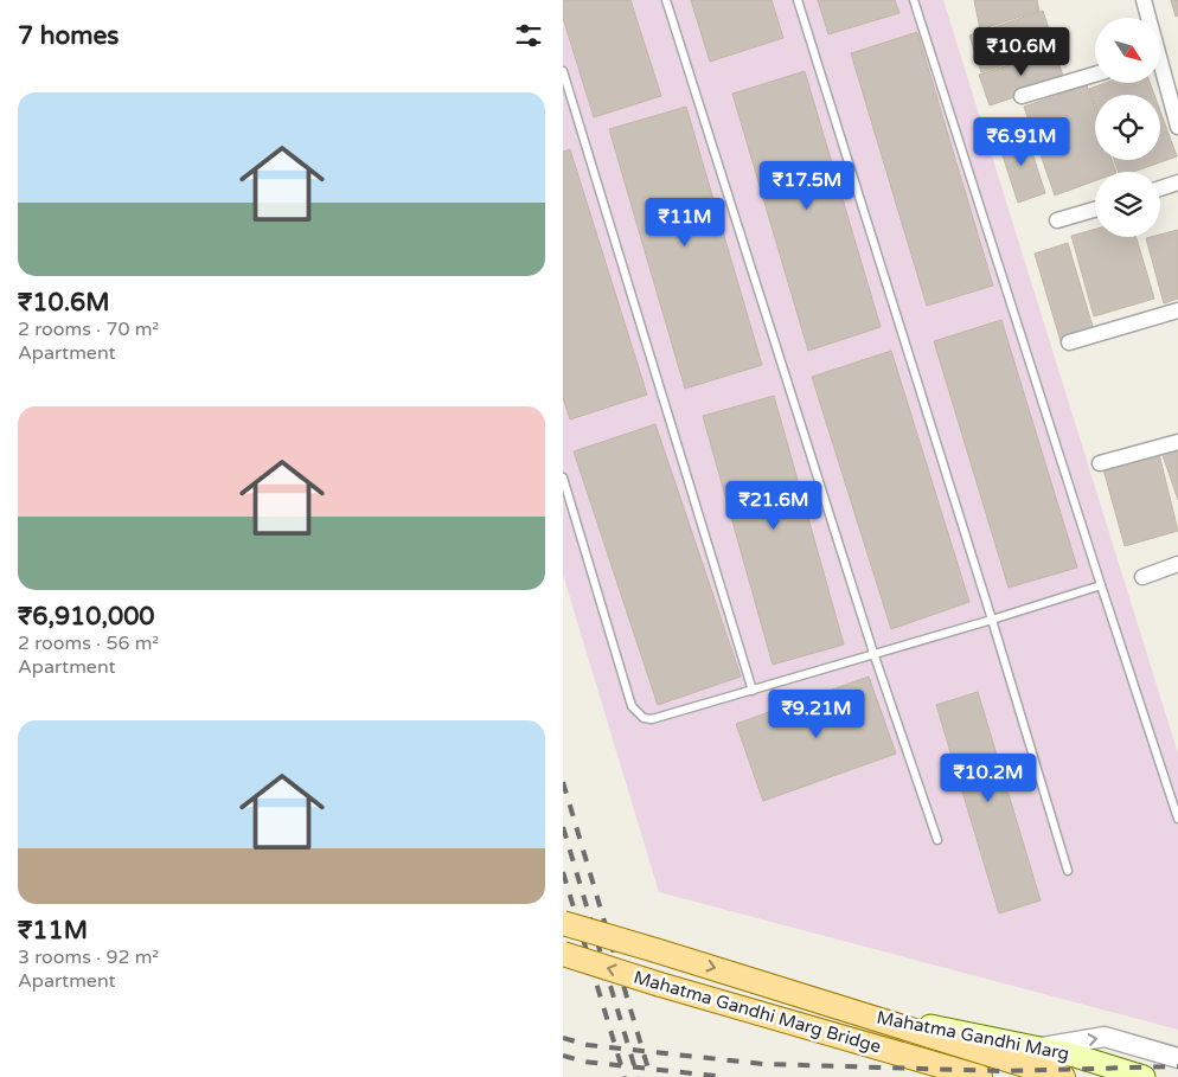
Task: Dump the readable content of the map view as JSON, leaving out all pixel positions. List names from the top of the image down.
{
  "streets": {
    "main road": ["Mahatma Gandhi Marg Bridge", "Mahatma Gandhi Marg"]
  },
  "crossings": [
    ["Mahatma Gandhi Marg Bridge", "Mahatma Gandhi Marg"]
  ],
  "north": "bottom right",
  "page": {
    "heading": "7 homes",
    "price": [
      "₹10.6M",
      "₹6.91M",
      "₹17.5M",
      "₹11M",
      "₹21.6M",
      "₹9.21M",
      "₹10.2M"
    ],
    "list": [
      {
        "name": "₹10.6M",
        "note": "2 rooms · 70 m² · Apartment"
      },
      {
        "name": "₹6,910,000",
        "note": "2 rooms · 56 m² · Apartment"
      },
      {
        "name": "₹11M",
        "note": "3 rooms · 92 m² · Apartment"
      }
    ]
  }
}
